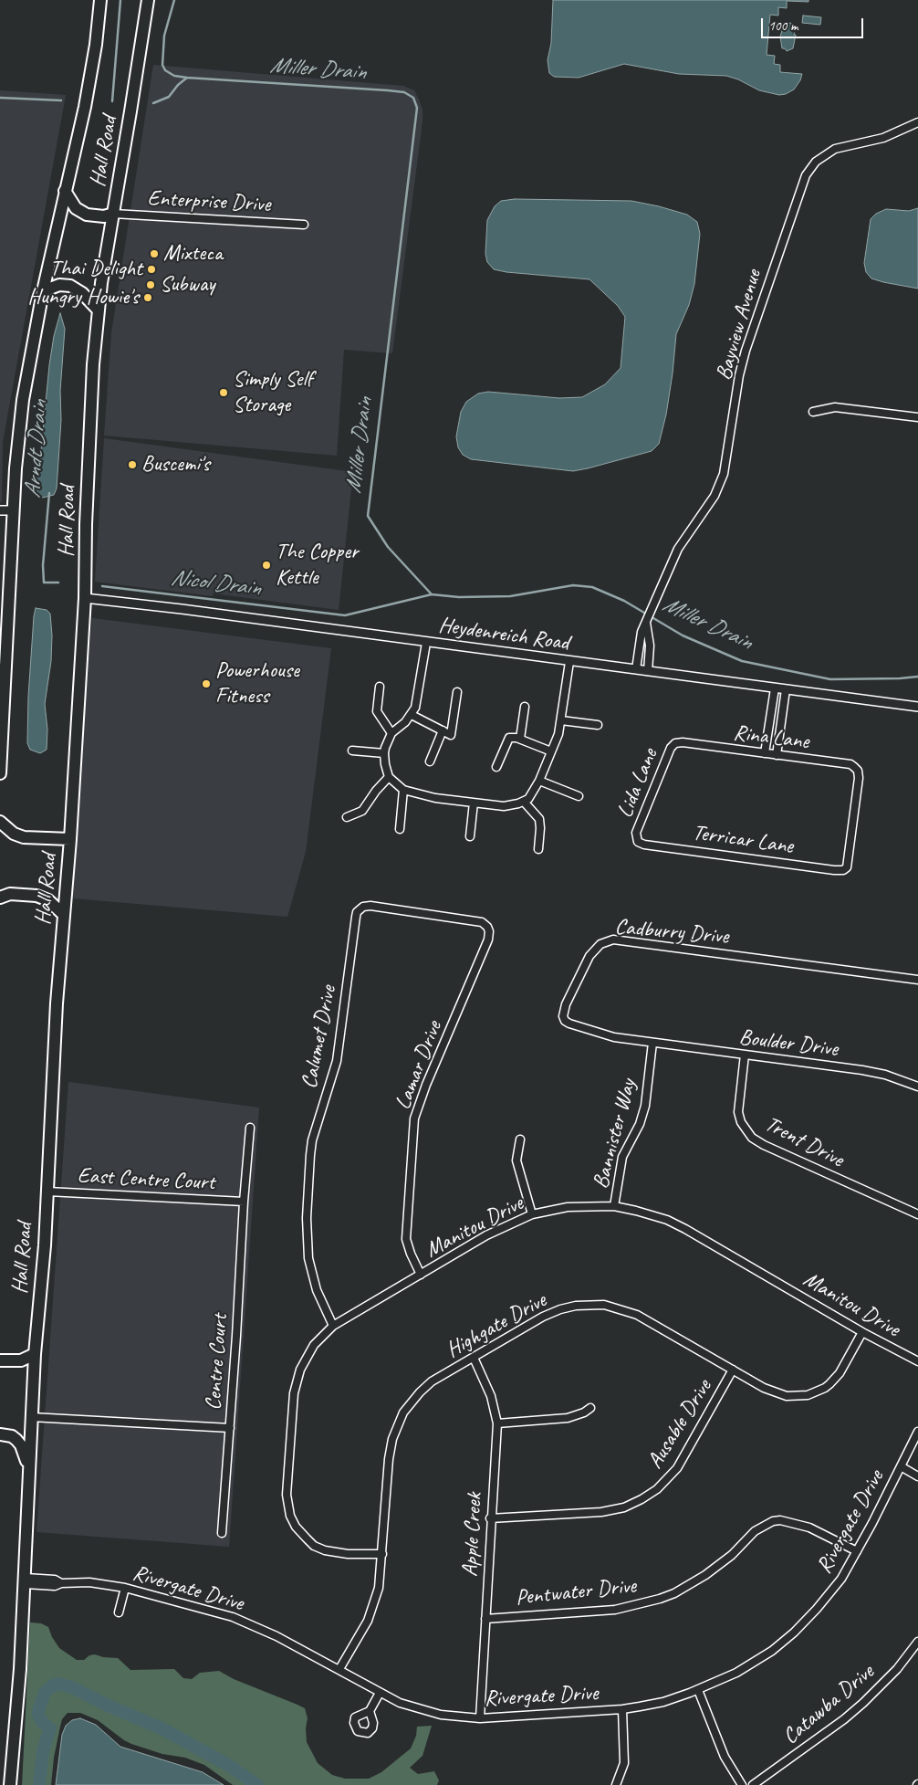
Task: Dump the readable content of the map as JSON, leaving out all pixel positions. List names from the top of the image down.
{
  "streets": {
    "highway": ["Hall Road"],
    "street": [
      "Enterprise Drive",
      "Bayview Avenue",
      "Heydenreich Road",
      "Rina Lane",
      "Lida Lane",
      "Terricar Lane",
      "Cadburry Drive",
      "Calumet Drive",
      "Boulder Drive",
      "Lamar Drive",
      "Bannister Way",
      "Trent Drive",
      "East Centre Court",
      "Manitou Drive",
      "Highgate Drive",
      "Centre Court",
      "Ausable Drive",
      "Rivergate Drive",
      "Apple Creek",
      "Pentwater Drive",
      "Catawba Drive"
    ]
  },
  "crossings": [
    ["Hall Road", "Enterprise Drive"],
    ["Hall Road", "Heydenreich Road"],
    ["Hall Road", "East Centre Court"],
    ["Hall Road", "Centre Court"],
    ["Hall Road", "Rivergate Drive"],
    ["Bayview Avenue", "Heydenreich Road"],
    ["Rina Lane", "Lida Lane"],
    ["Rina Lane", "Terricar Lane"],
    ["Lida Lane", "Terricar Lane"],
    ["Cadburry Drive", "Boulder Drive"],
    ["Cadburry Drive", "Bannister Way"],
    ["Calumet Drive", "Lamar Drive"],
    ["Calumet Drive", "Manitou Drive"],
    ["Boulder Drive", "Bannister Way"],
    ["Boulder Drive", "Trent Drive"],
    ["Lamar Drive", "Manitou Drive"],
    ["Bannister Way", "Manitou Drive"],
    ["East Centre Court", "Centre Court"],
    ["Manitou Drive", "Highgate Drive"],
    ["Highgate Drive", "Ausable Drive"],
    ["Highgate Drive", "Rivergate Drive"],
    ["Highgate Drive", "Apple Creek"],
    ["Ausable Drive", "Apple Creek"],
    ["Rivergate Drive", "Apple Creek"],
    ["Rivergate Drive", "Pentwater Drive"],
    ["Apple Creek", "Pentwater Drive"]
  ],
  "water": ["Miller Drain", "Arndt Drain", "Nicol Drain"],
  "places": [
    "Mixteca",
    "Thai Delight",
    "Subway",
    "Hungry Howie's",
    "Simply Self Storage",
    "Buscemi's",
    "The Copper Kettle",
    "Powerhouse Fitness"
  ],
  "scale_bar": "100 m"
}
